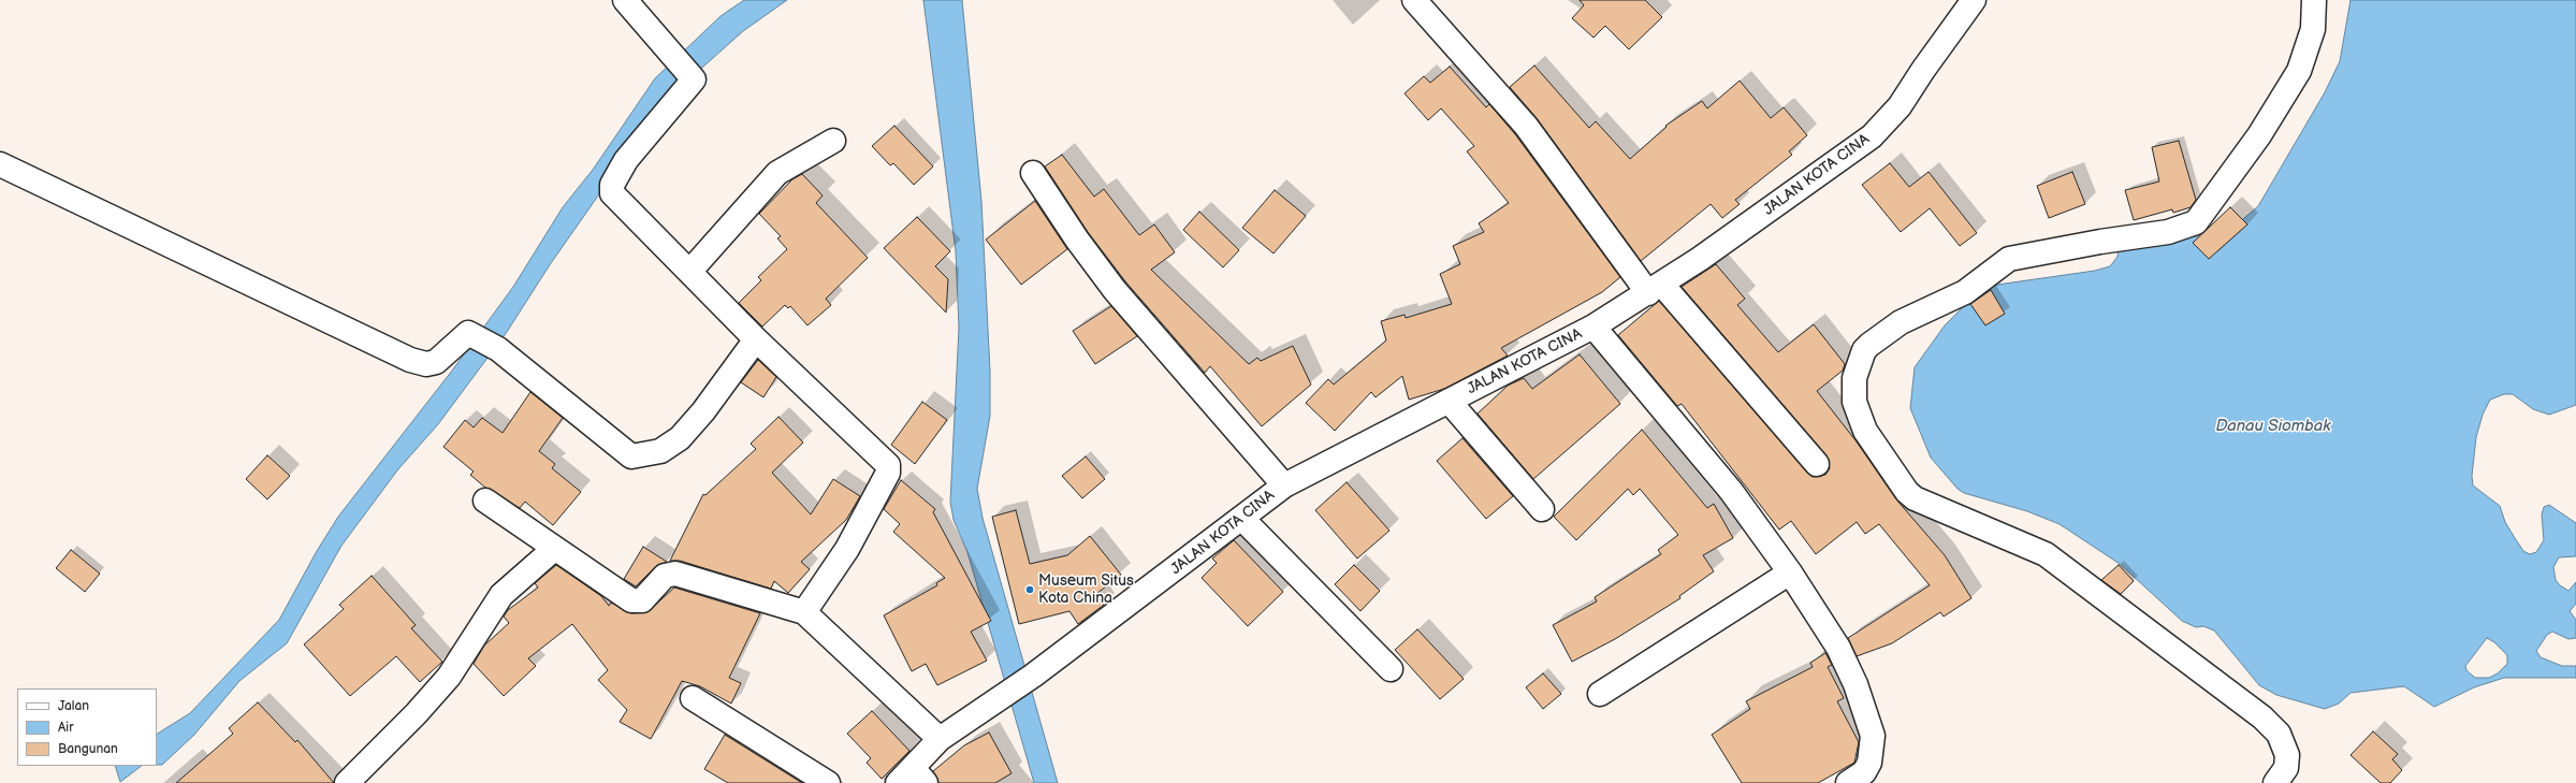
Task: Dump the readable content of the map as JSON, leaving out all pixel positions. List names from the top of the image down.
{
  "streets": {
    "street": ["JALAN KOTA CINA"]
  },
  "water": ["Danau Siombak"],
  "places": ["Museum Situs Kota China"],
  "legend": ["Jalan", "Air", "Bangunan"]
}
